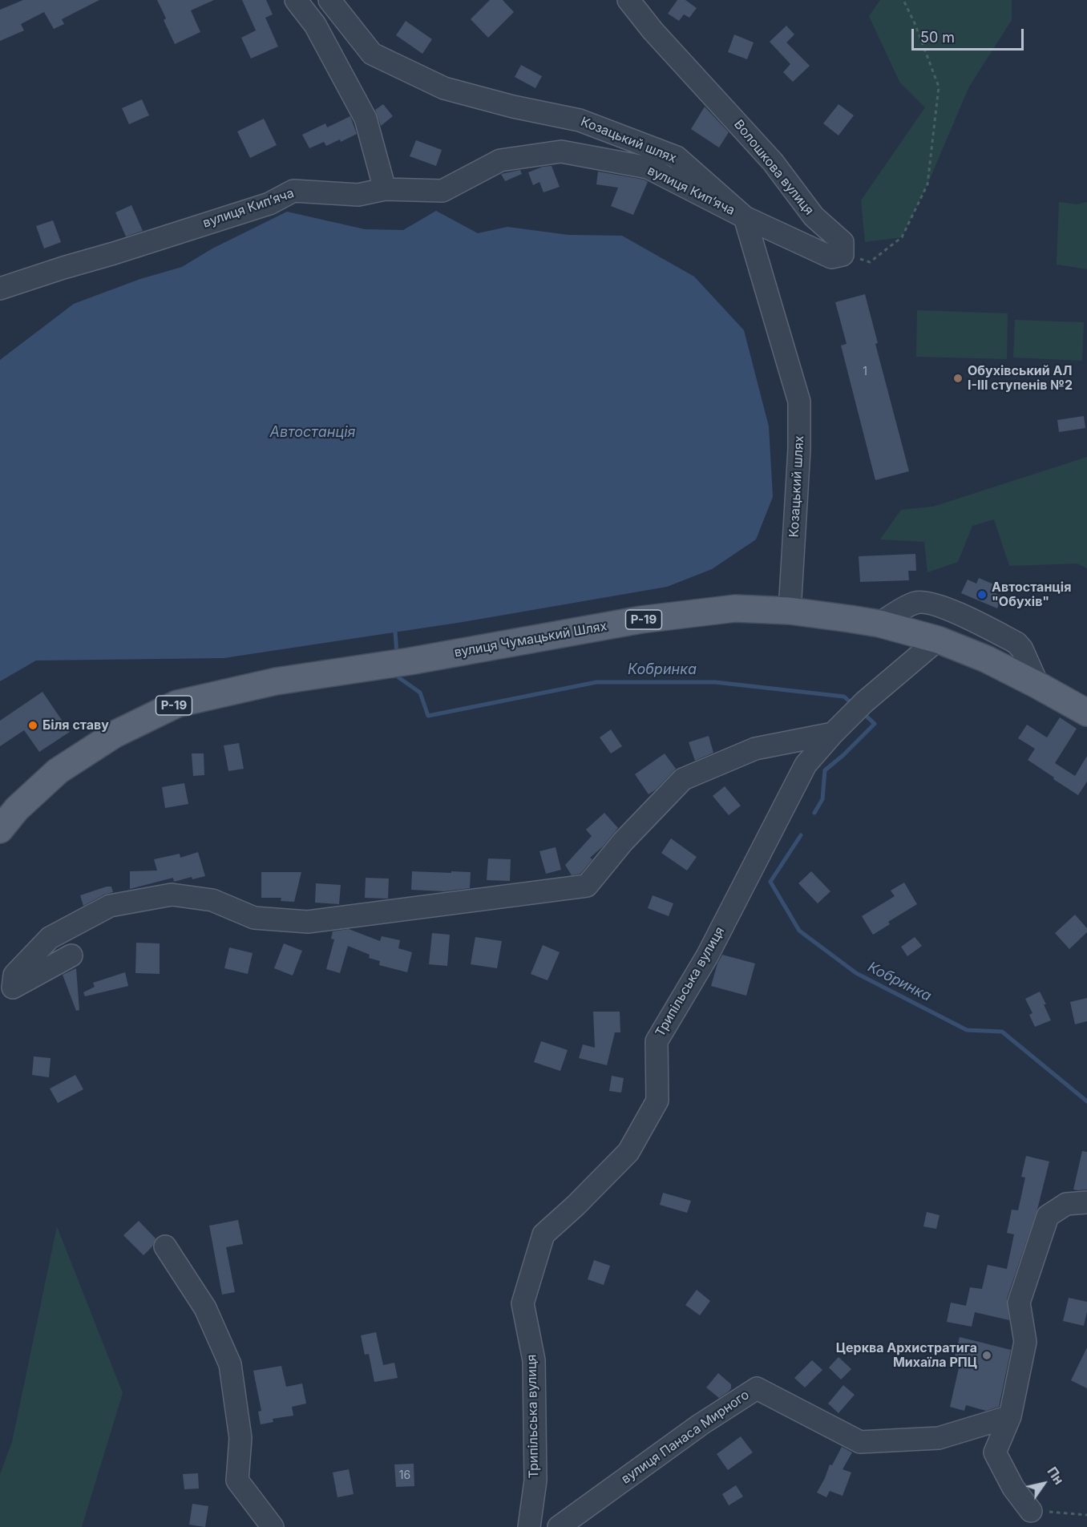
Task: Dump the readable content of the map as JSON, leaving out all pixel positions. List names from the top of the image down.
{
  "streets": {
    "main road": ["Р-19", "вулиця Чумацький Шлях"],
    "street": [
      "Козацький шлях",
      "Волошкова вулиця",
      "вулиця Кипʼяча",
      "Трипільська вулиця",
      "вулиця Панаса Мирного"
    ]
  },
  "crossings": [
    ["Козацький шлях", "вулиця Кипʼяча"],
    ["Козацький шлях", "вулиця Чумацький Шлях"],
    ["вулиця Чумацький Шлях", "Трипільська вулиця"]
  ],
  "water": ["Автостанція", "Кобринка"],
  "places": [
    "Обухівський АЛ І-ІІІ ступенів №2",
    "Автостанція \"Обухів\"",
    "Біля ставу",
    "Церква Архистратига Михаїла РПЦ"
  ],
  "house_numbers": ["1", "16"],
  "scale_bar": "50 m",
  "north": "top right"
}
